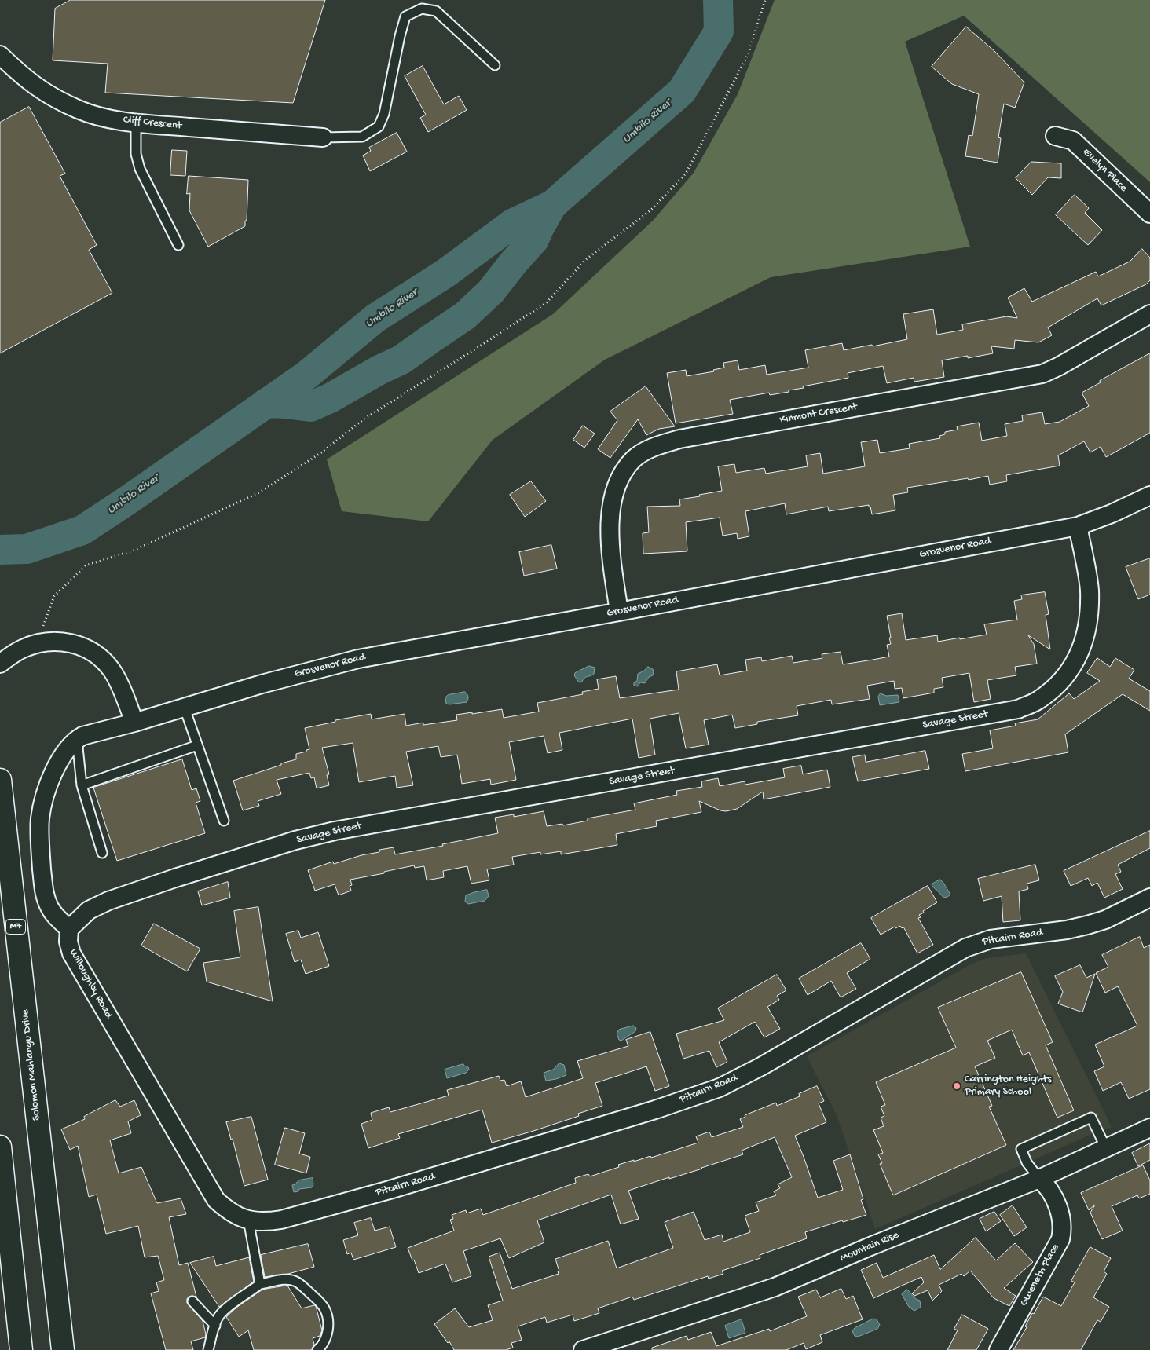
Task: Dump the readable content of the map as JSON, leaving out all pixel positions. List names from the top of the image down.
{
  "streets": {
    "highway": ["M7", "Solomon Mahlangu Drive"],
    "street": [
      "Cliff Crescent",
      "Evelyn Place",
      "Kinmont Crescent",
      "Grosvenor Road",
      "Savage Street",
      "Pitcairn Road",
      "Willoughby Road",
      "Mountain Rise",
      "Gweneth Place"
    ]
  },
  "crossings": [
    ["Kinmont Crescent", "Grosvenor Road"],
    ["Grosvenor Road", "Savage Street"],
    ["Savage Street", "Willoughby Road"],
    ["Pitcairn Road", "Willoughby Road"],
    ["Mountain Rise", "Gweneth Place"]
  ],
  "water": ["Umbilo River"],
  "places": ["Carrington Heights Primary School"]
}
